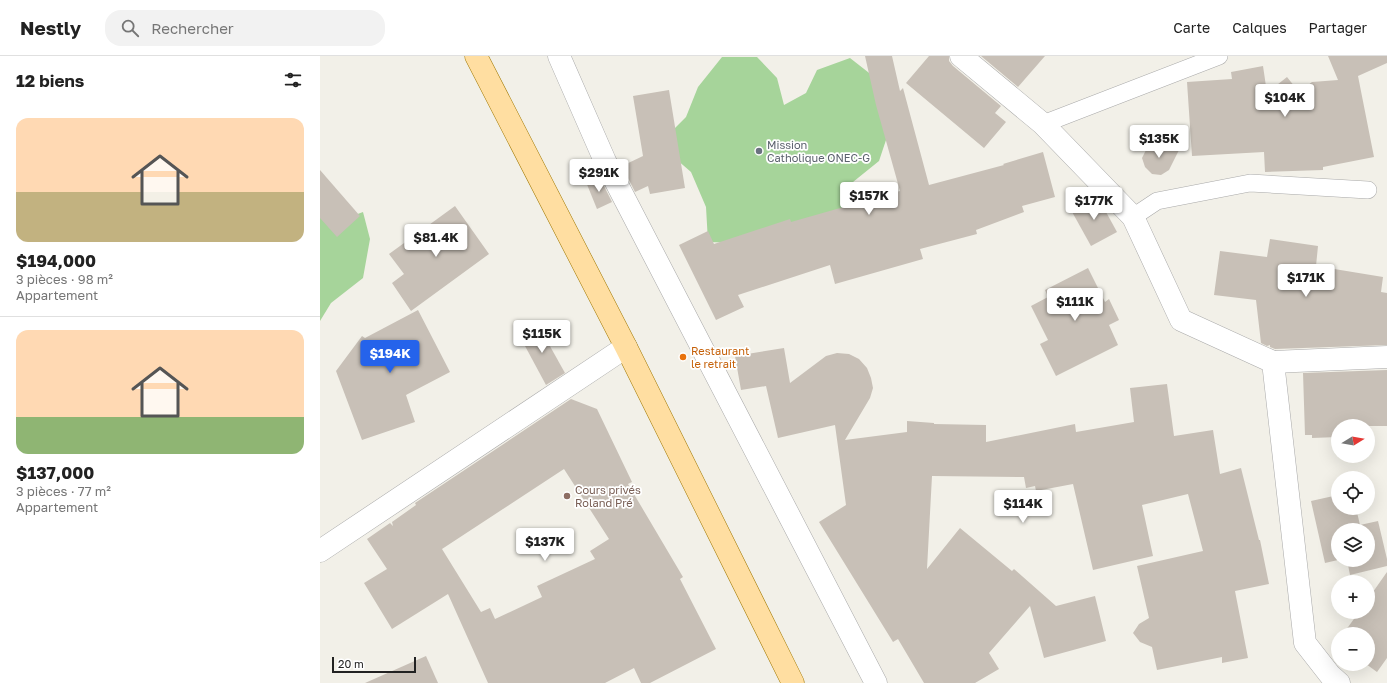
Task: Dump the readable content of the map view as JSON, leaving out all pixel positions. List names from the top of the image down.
{
  "places": ["Mission Catholique ONEC-G", "Restaurant le retrait", "Cours privés Roland Pré"],
  "scale_bar": "20 m",
  "north": "right",
  "page": {
    "header": "Nestly",
    "search": "Rechercher",
    "nav": ["Carte", "Calques", "Partager"],
    "heading": "12 biens",
    "price": [
      "$104K",
      "$135K",
      "$291K",
      "$157K",
      "$177K",
      "$81.4K",
      "$171K",
      "$111K",
      "$115K",
      "$194K",
      "$114K",
      "$137K"
    ],
    "list": [
      {
        "name": "$194,000",
        "note": "3 pièces · 98 m² · Appartement"
      },
      {
        "name": "$137,000",
        "note": "3 pièces · 77 m² · Appartement"
      }
    ],
    "map_buttons": ["+", "−"],
    "scale": "20 m"
  }
}
